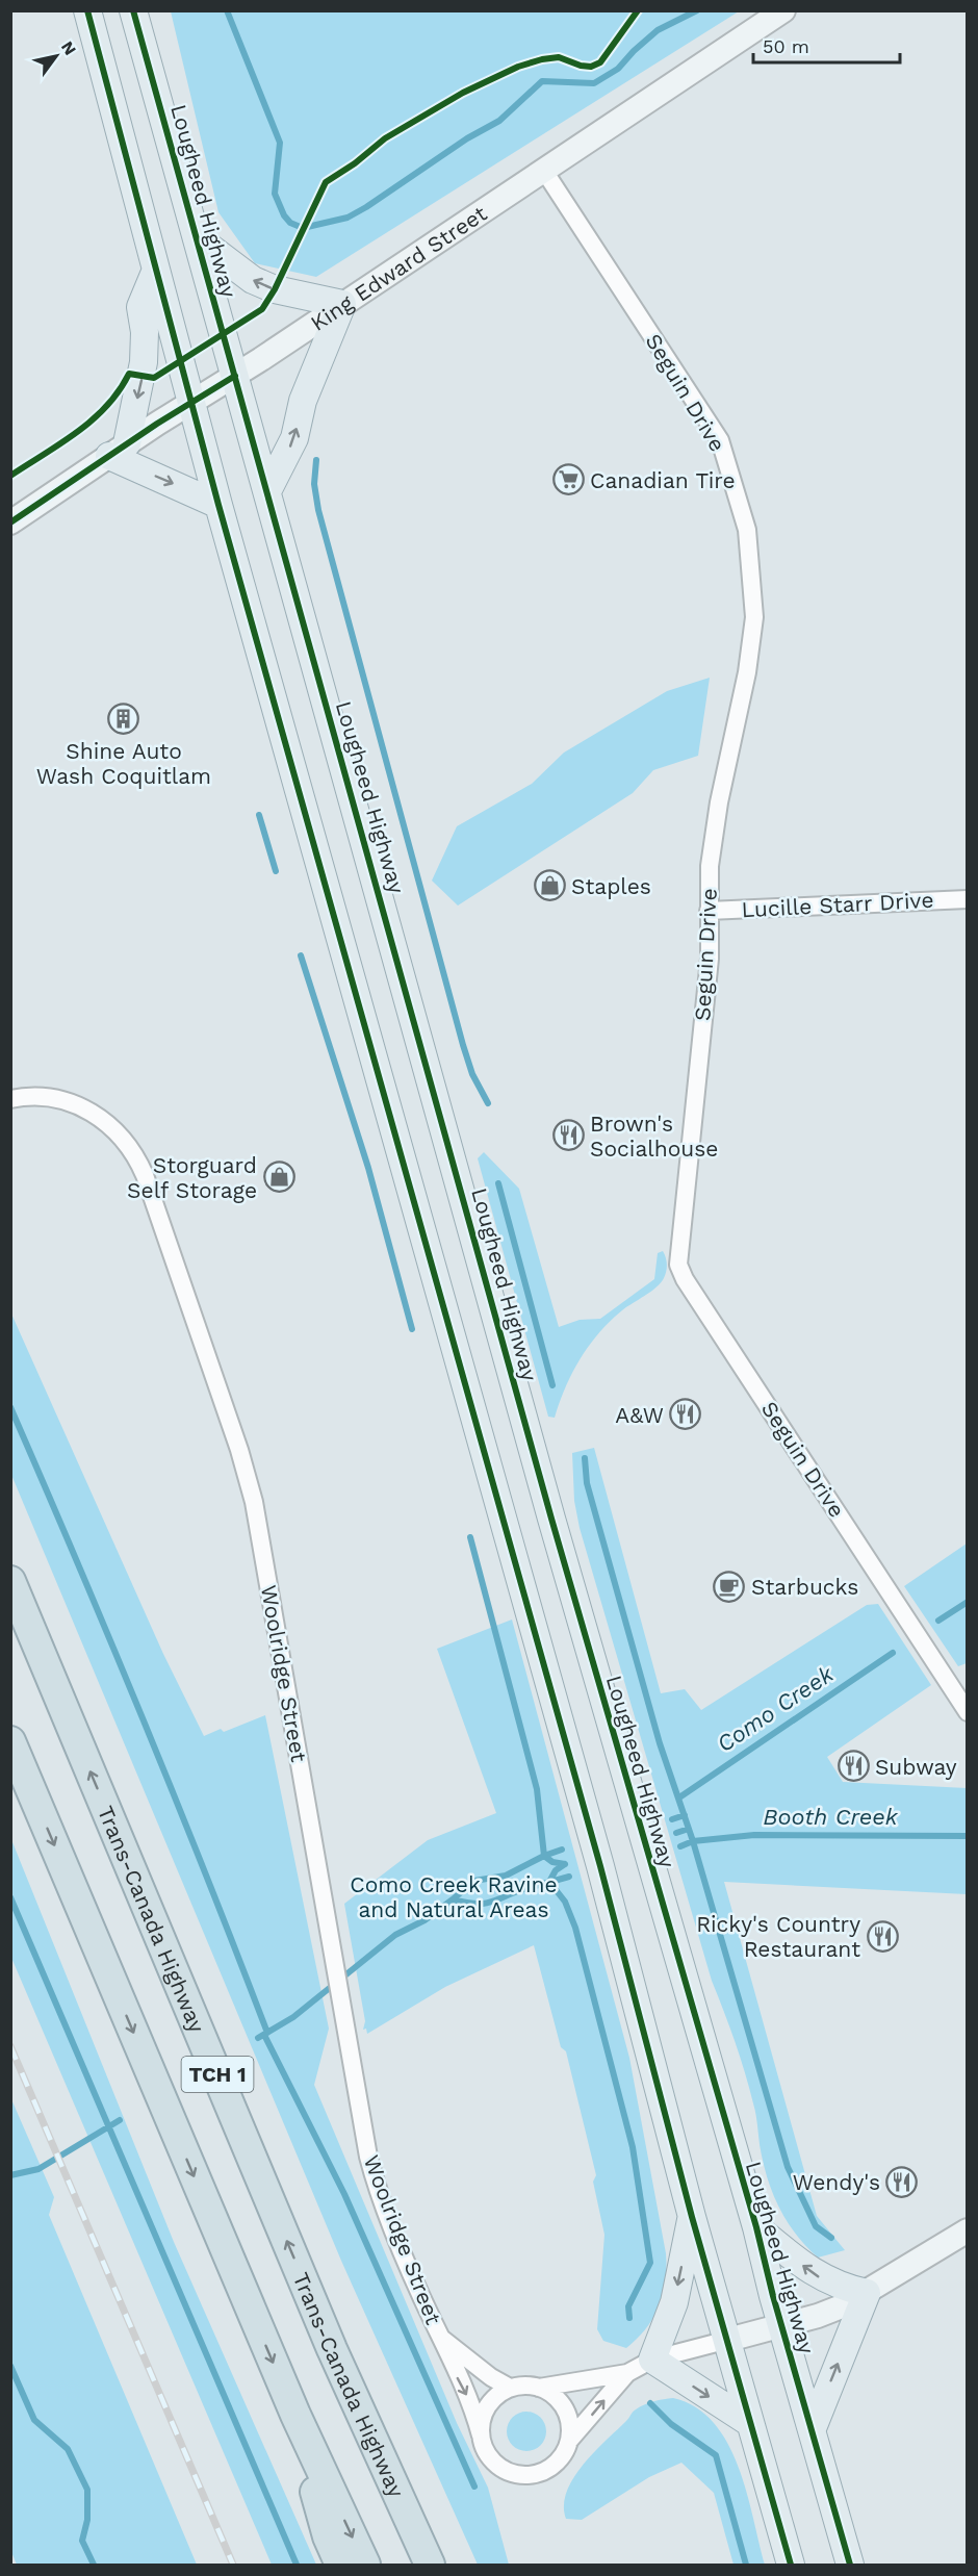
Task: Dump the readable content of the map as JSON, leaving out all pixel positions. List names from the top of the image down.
{
  "streets": {
    "highway": ["Trans-Canada Highway", "TCH 1"],
    "main road": ["Lougheed Highway", "King Edward Street"],
    "street": ["Seguin Drive", "Lucille Starr Drive", "Woolridge Street"]
  },
  "crossings": [
    ["Lougheed Highway", "King Edward Street"],
    ["King Edward Street", "Seguin Drive"],
    ["Seguin Drive", "Lucille Starr Drive"]
  ],
  "water": ["Como Creek", "Booth Creek"],
  "parks": ["Como Creek Ravine and Natural Areas"],
  "places": {
    "supermarket": ["Canadian Tire"],
    "building": ["Shine Auto Wash Coquitlam"],
    "shop": ["Staples", "Storguard Self Storage"],
    "restaurant": [
      "Brown's Socialhouse",
      "A&W",
      "Subway",
      "Ricky's Country Restaurant",
      "Wendy's"
    ],
    "cafe": ["Starbucks"]
  },
  "scale_bar": "50 m",
  "north": "top right"
}
